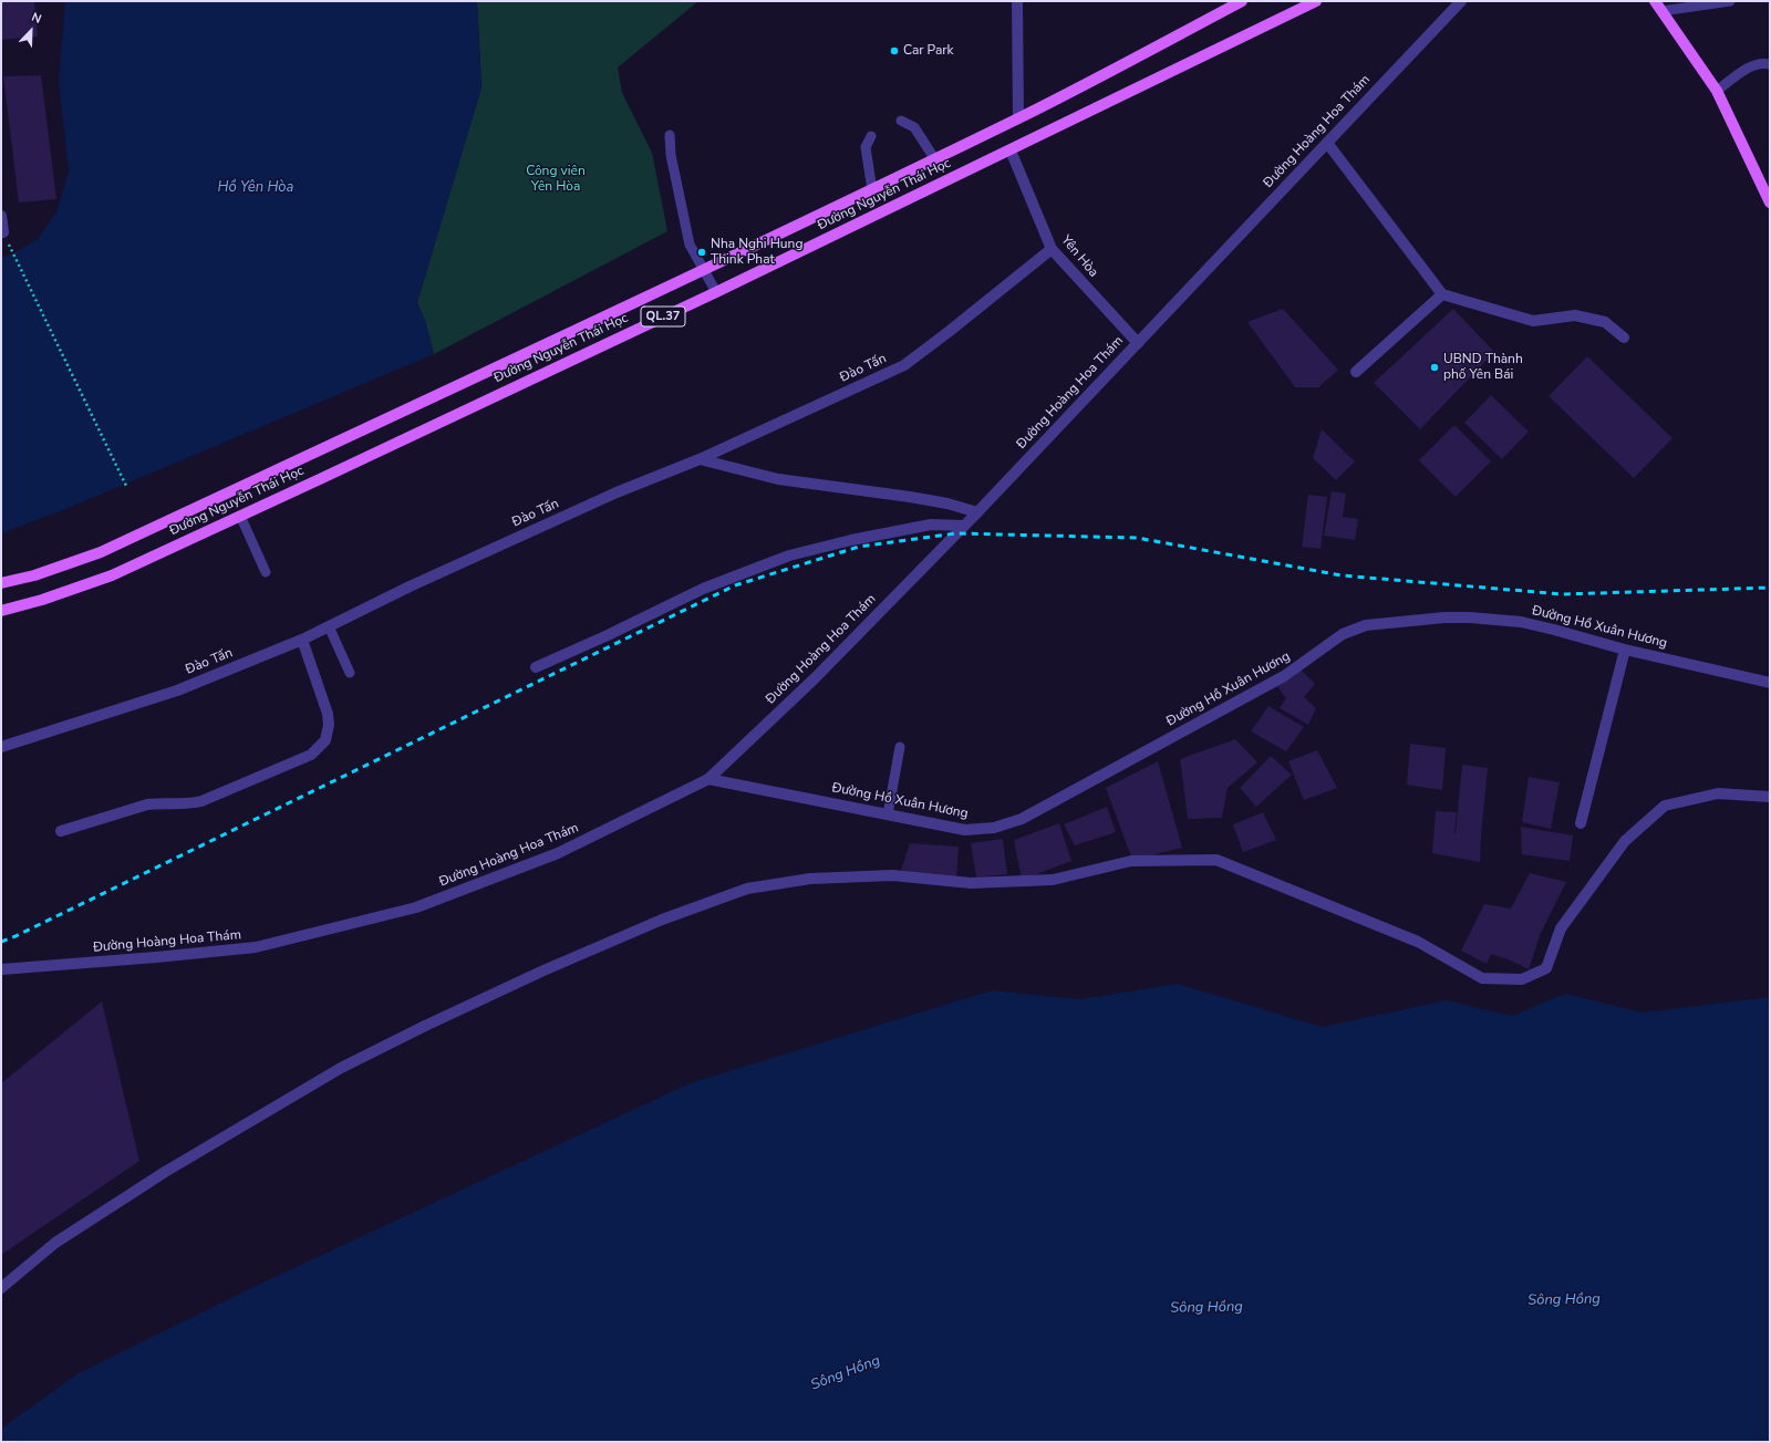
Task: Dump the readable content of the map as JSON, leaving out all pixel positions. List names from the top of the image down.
{
  "streets": {
    "main road": ["Đường Nguyễn Thái Học", "QL.37"],
    "street": [
      "Đường Hoàng Hoa Thám",
      "Yên Hòa",
      "Đào Tấn",
      "Đường Hồ Xuân Hương"
    ]
  },
  "crossings": [
    ["Đường Hoàng Hoa Thám", "Yên Hòa"],
    ["Đường Hoàng Hoa Thám", "Đường Hồ Xuân Hương"],
    ["Đường Nguyễn Thái Học", "Yên Hòa"],
    ["Yên Hòa", "Đào Tấn"]
  ],
  "water": ["Hồ Yên Hòa", "Sông Hồng"],
  "parks": ["Công viên Yên Hòa"],
  "places": ["Car Park", "Nha Nghi Hung Think Phat", "UBND Thành phố Yên Bái"],
  "north": "top right"
}
